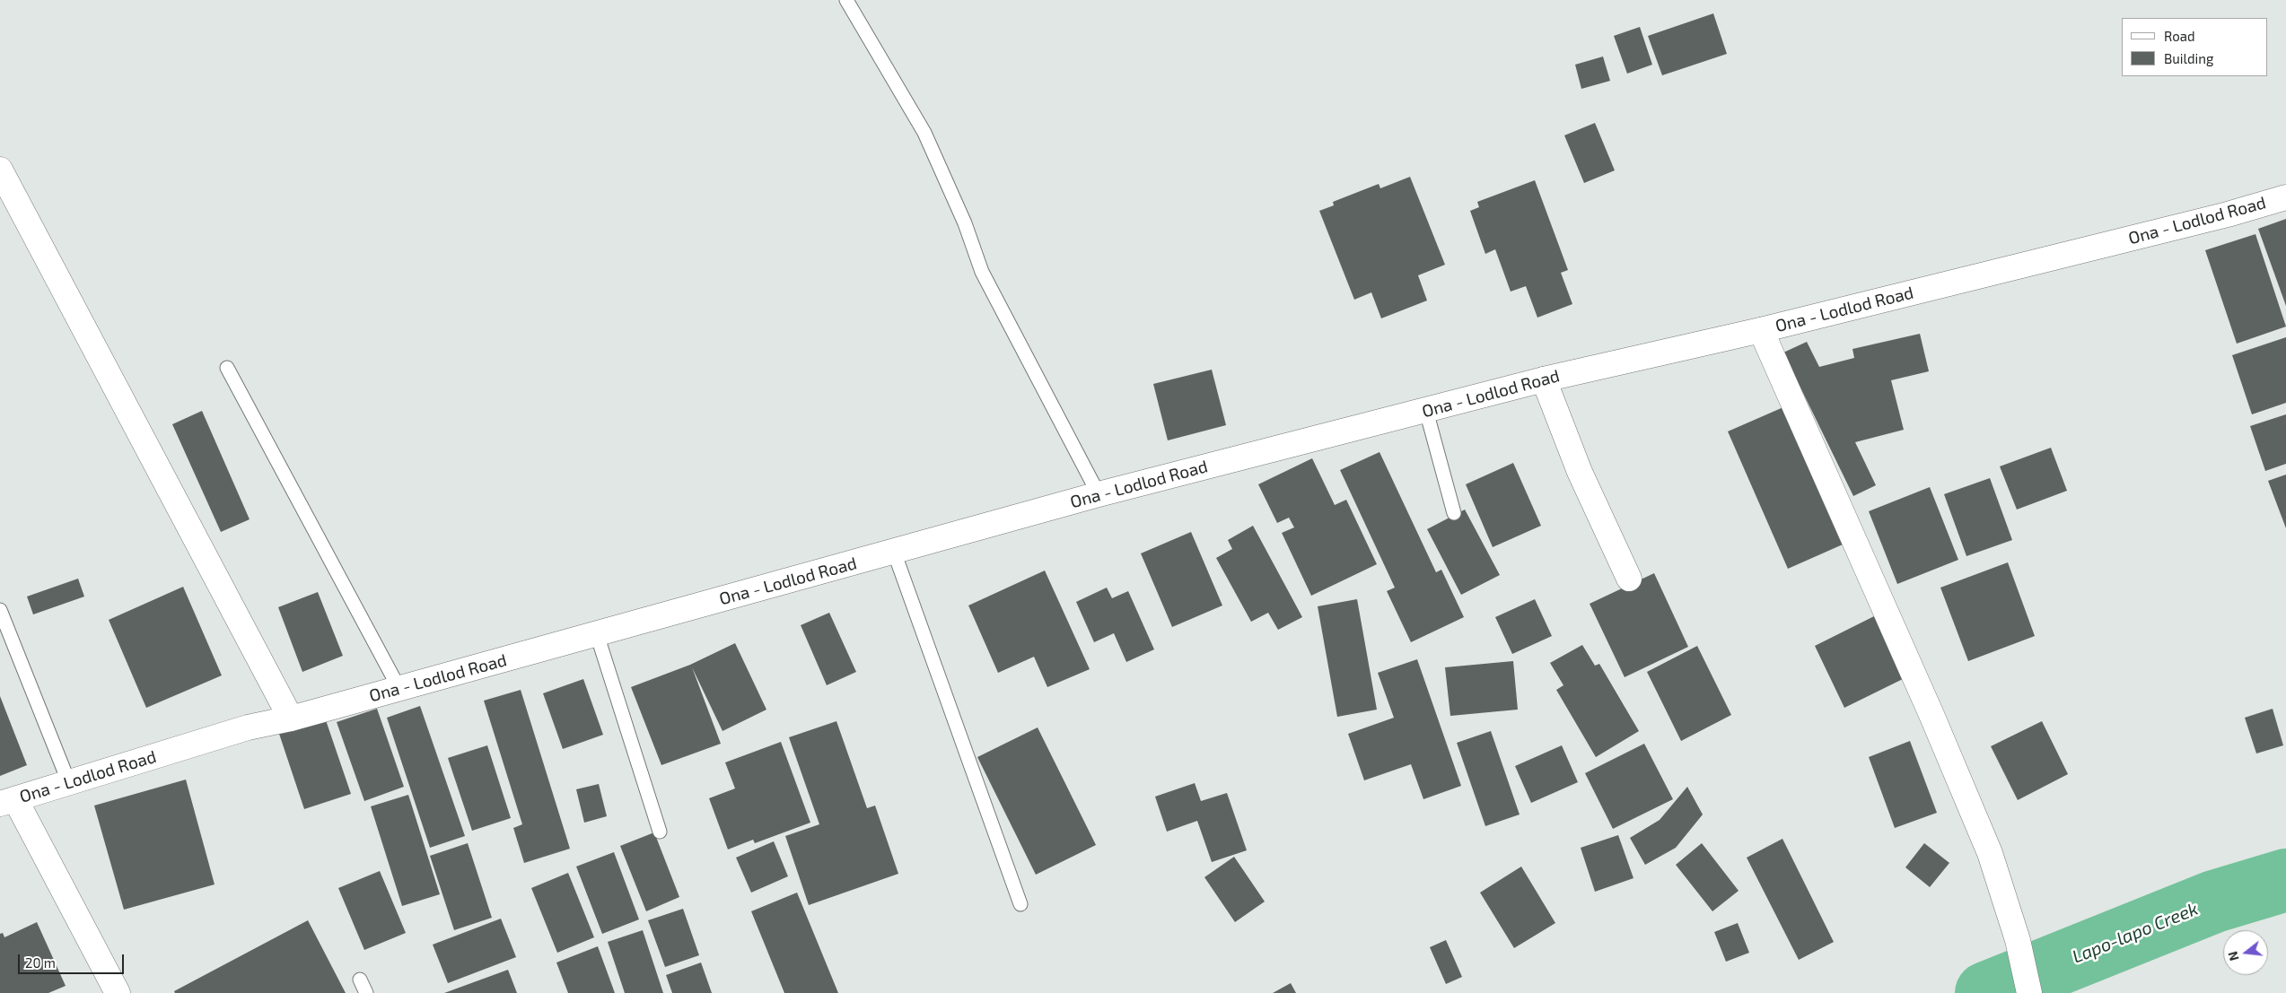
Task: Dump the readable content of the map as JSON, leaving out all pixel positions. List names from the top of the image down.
{
  "streets": {
    "main road": ["Ona - Lodlod Road"]
  },
  "water": ["Lapo-lapo Creek"],
  "legend": ["Road", "Building"],
  "scale_bar": "20 m",
  "north": "left"
}
